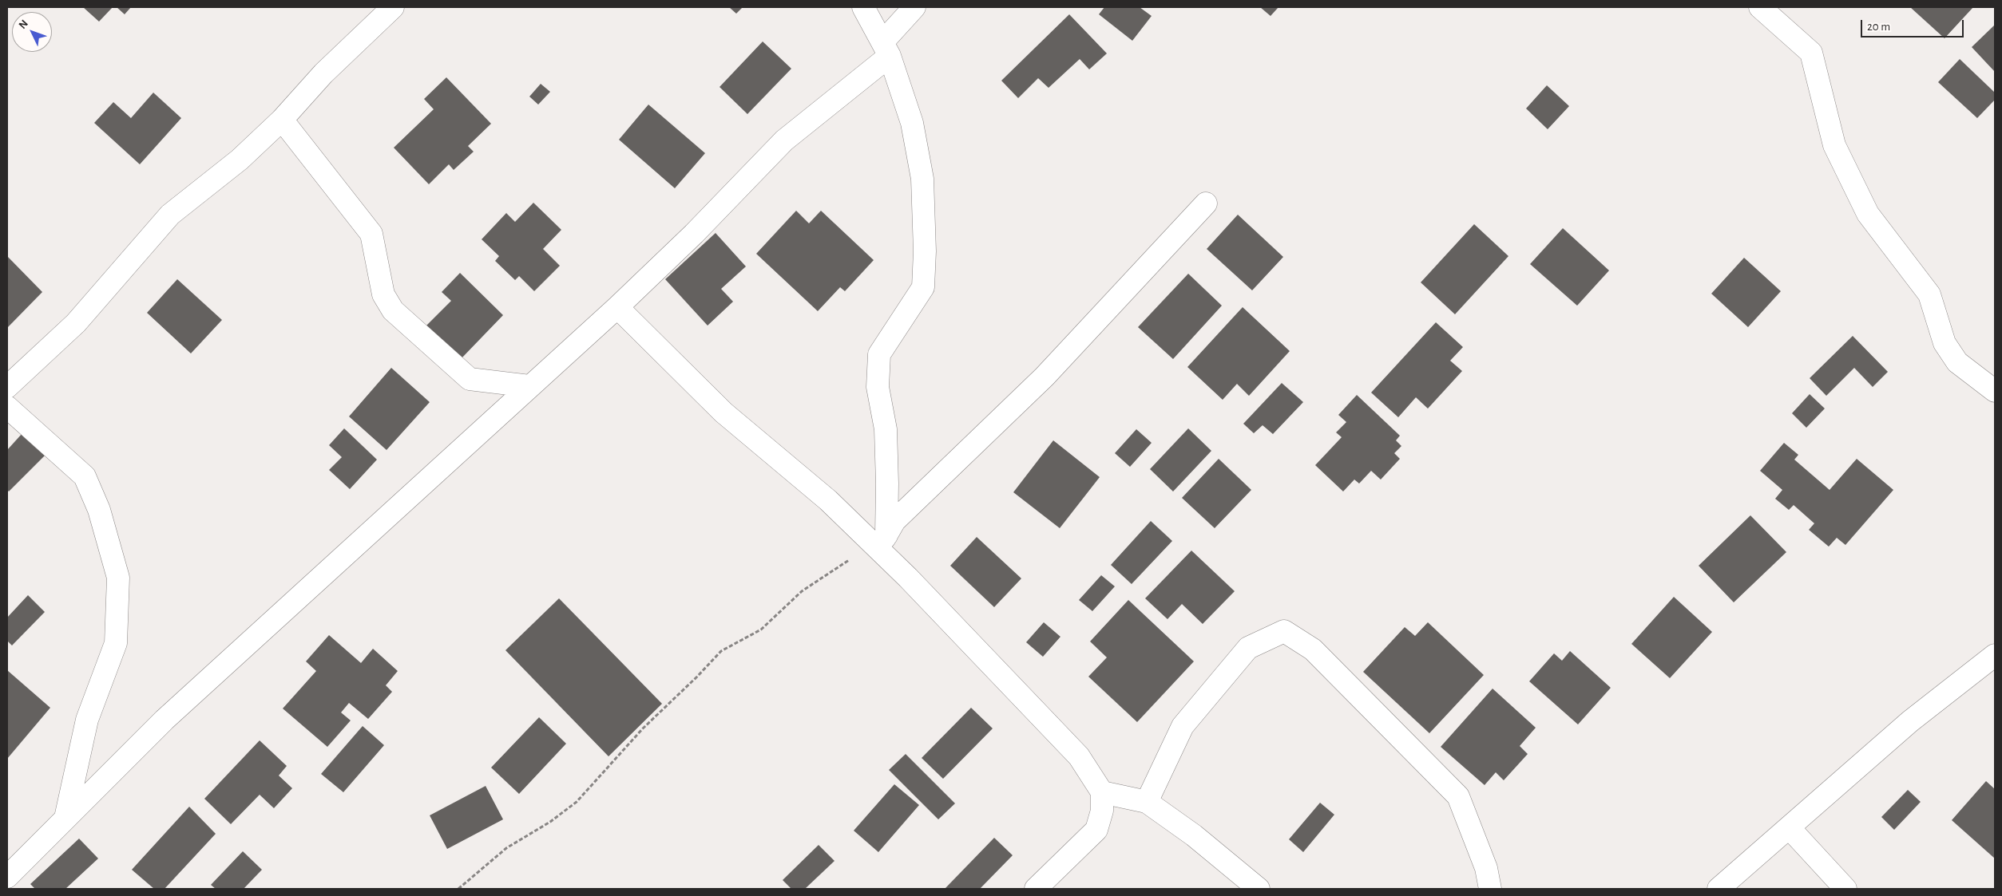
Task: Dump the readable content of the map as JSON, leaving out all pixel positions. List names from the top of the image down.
{
  "scale_bar": "20 m",
  "north": "top left"
}
